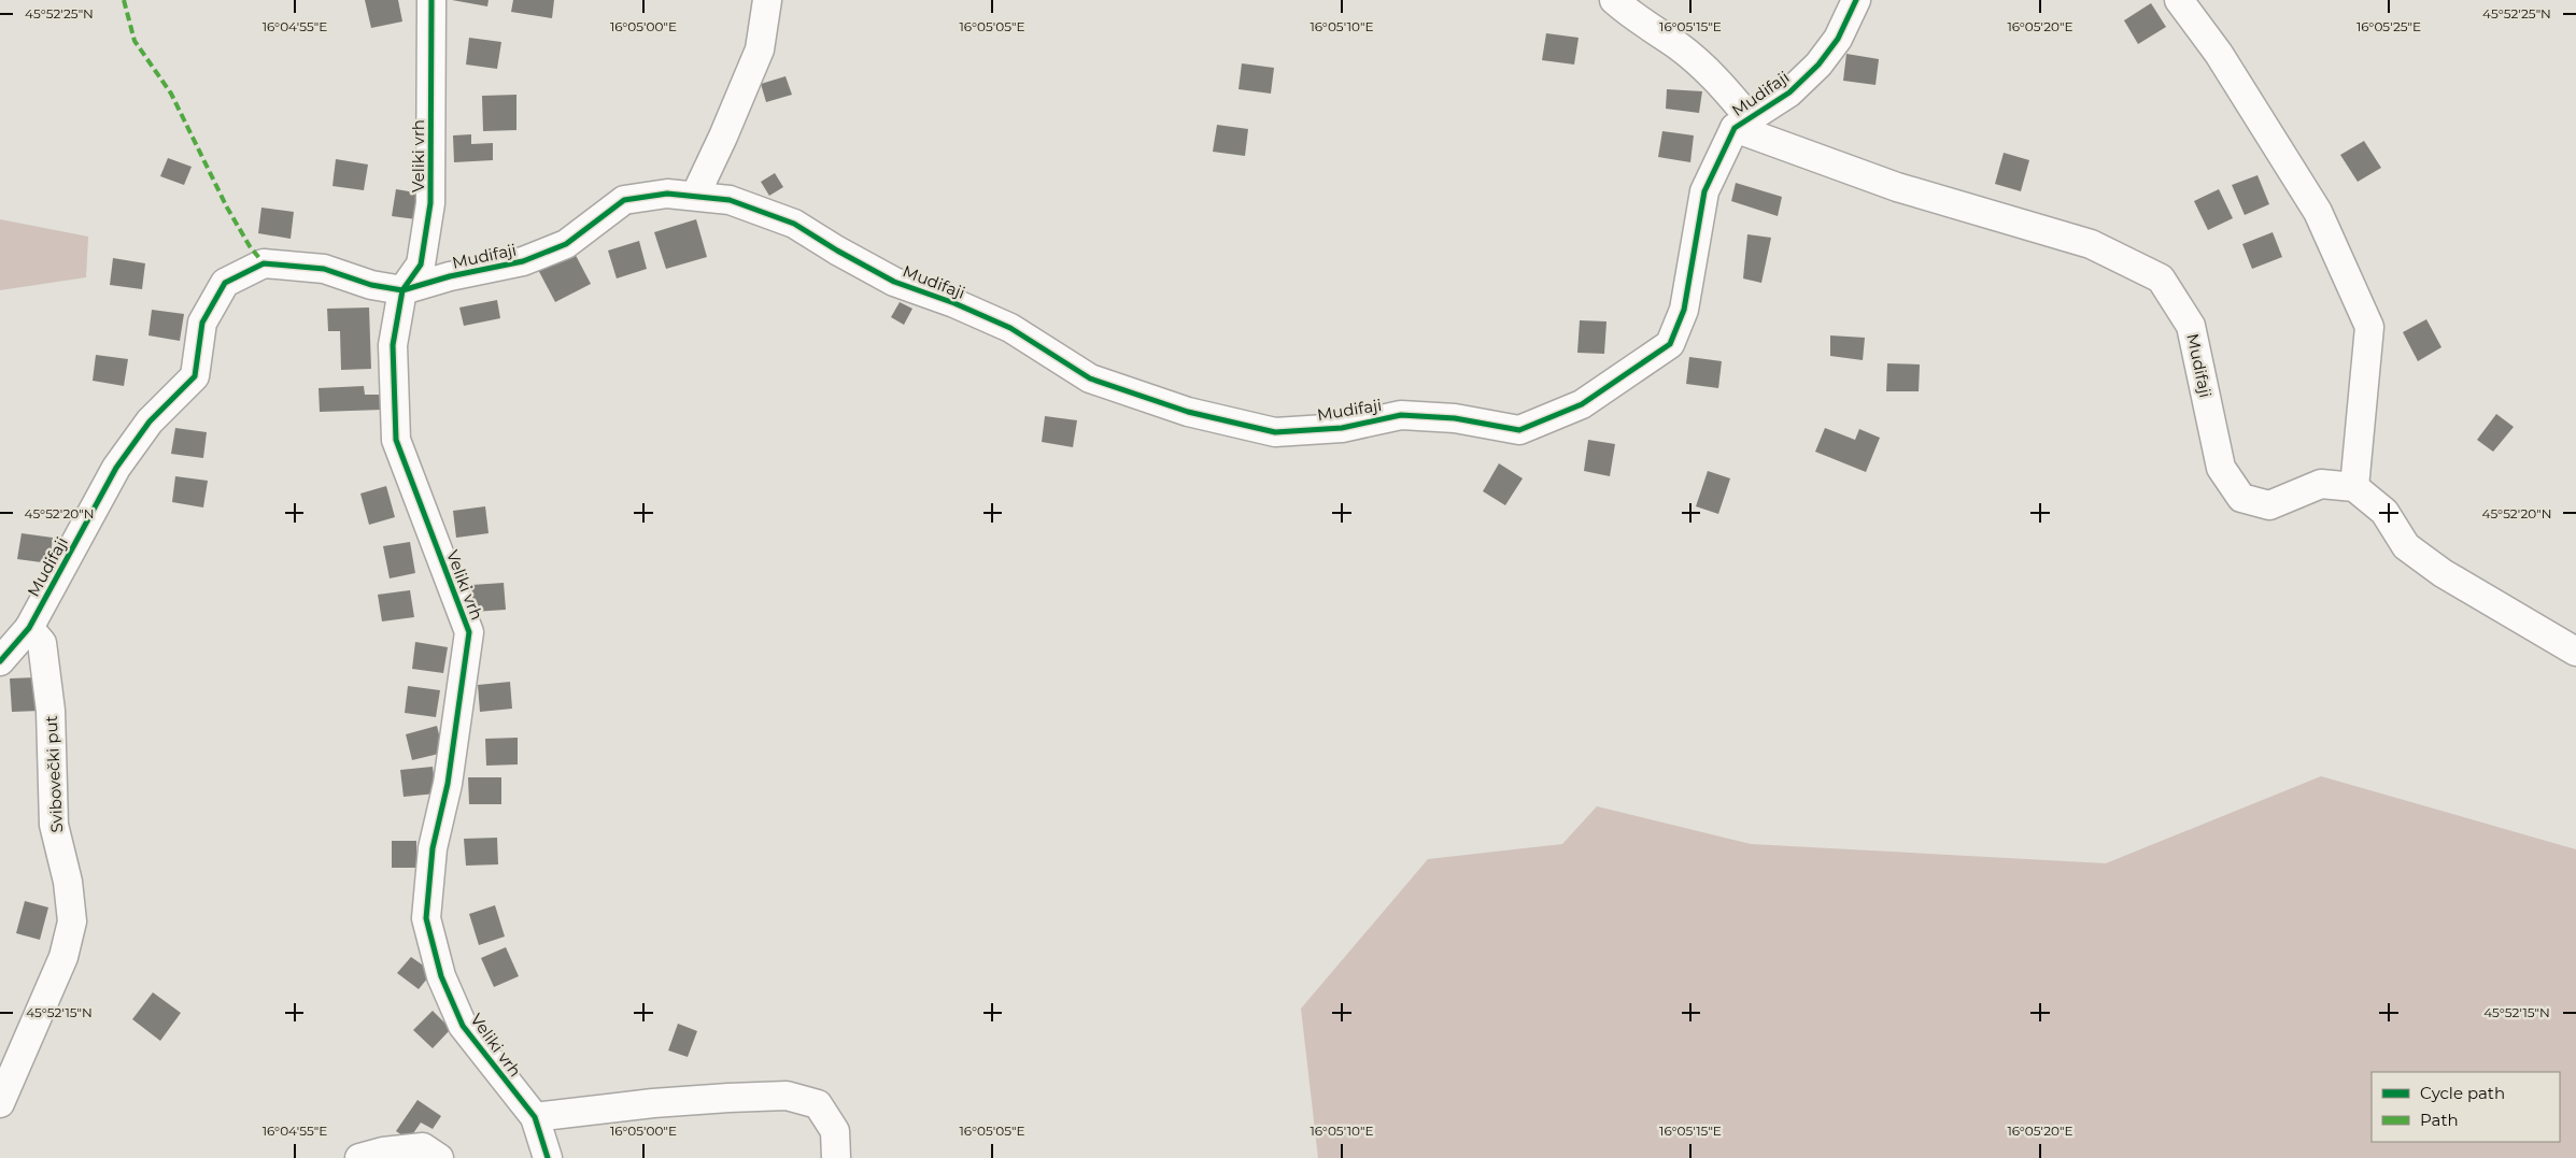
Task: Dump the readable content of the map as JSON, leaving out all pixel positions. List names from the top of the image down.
{
  "streets": {
    "street": ["Mudifaji", "Veliki vrh", "Svibovečki put"]
  },
  "crossings": [
    ["Mudifaji", "Veliki vrh"],
    ["Mudifaji", "Svibovečki put"]
  ],
  "legend": ["Cycle path", "Path"],
  "coordinates": [
    "45°52'25\"N",
    "16°04'55\"E",
    "16°05'00\"E",
    "16°05'05\"E",
    "16°05'10\"E",
    "16°05'15\"E",
    "16°05'20\"E",
    "16°05'25\"E",
    "45°52'20\"N",
    "45°52'15\"N"
  ]
}
